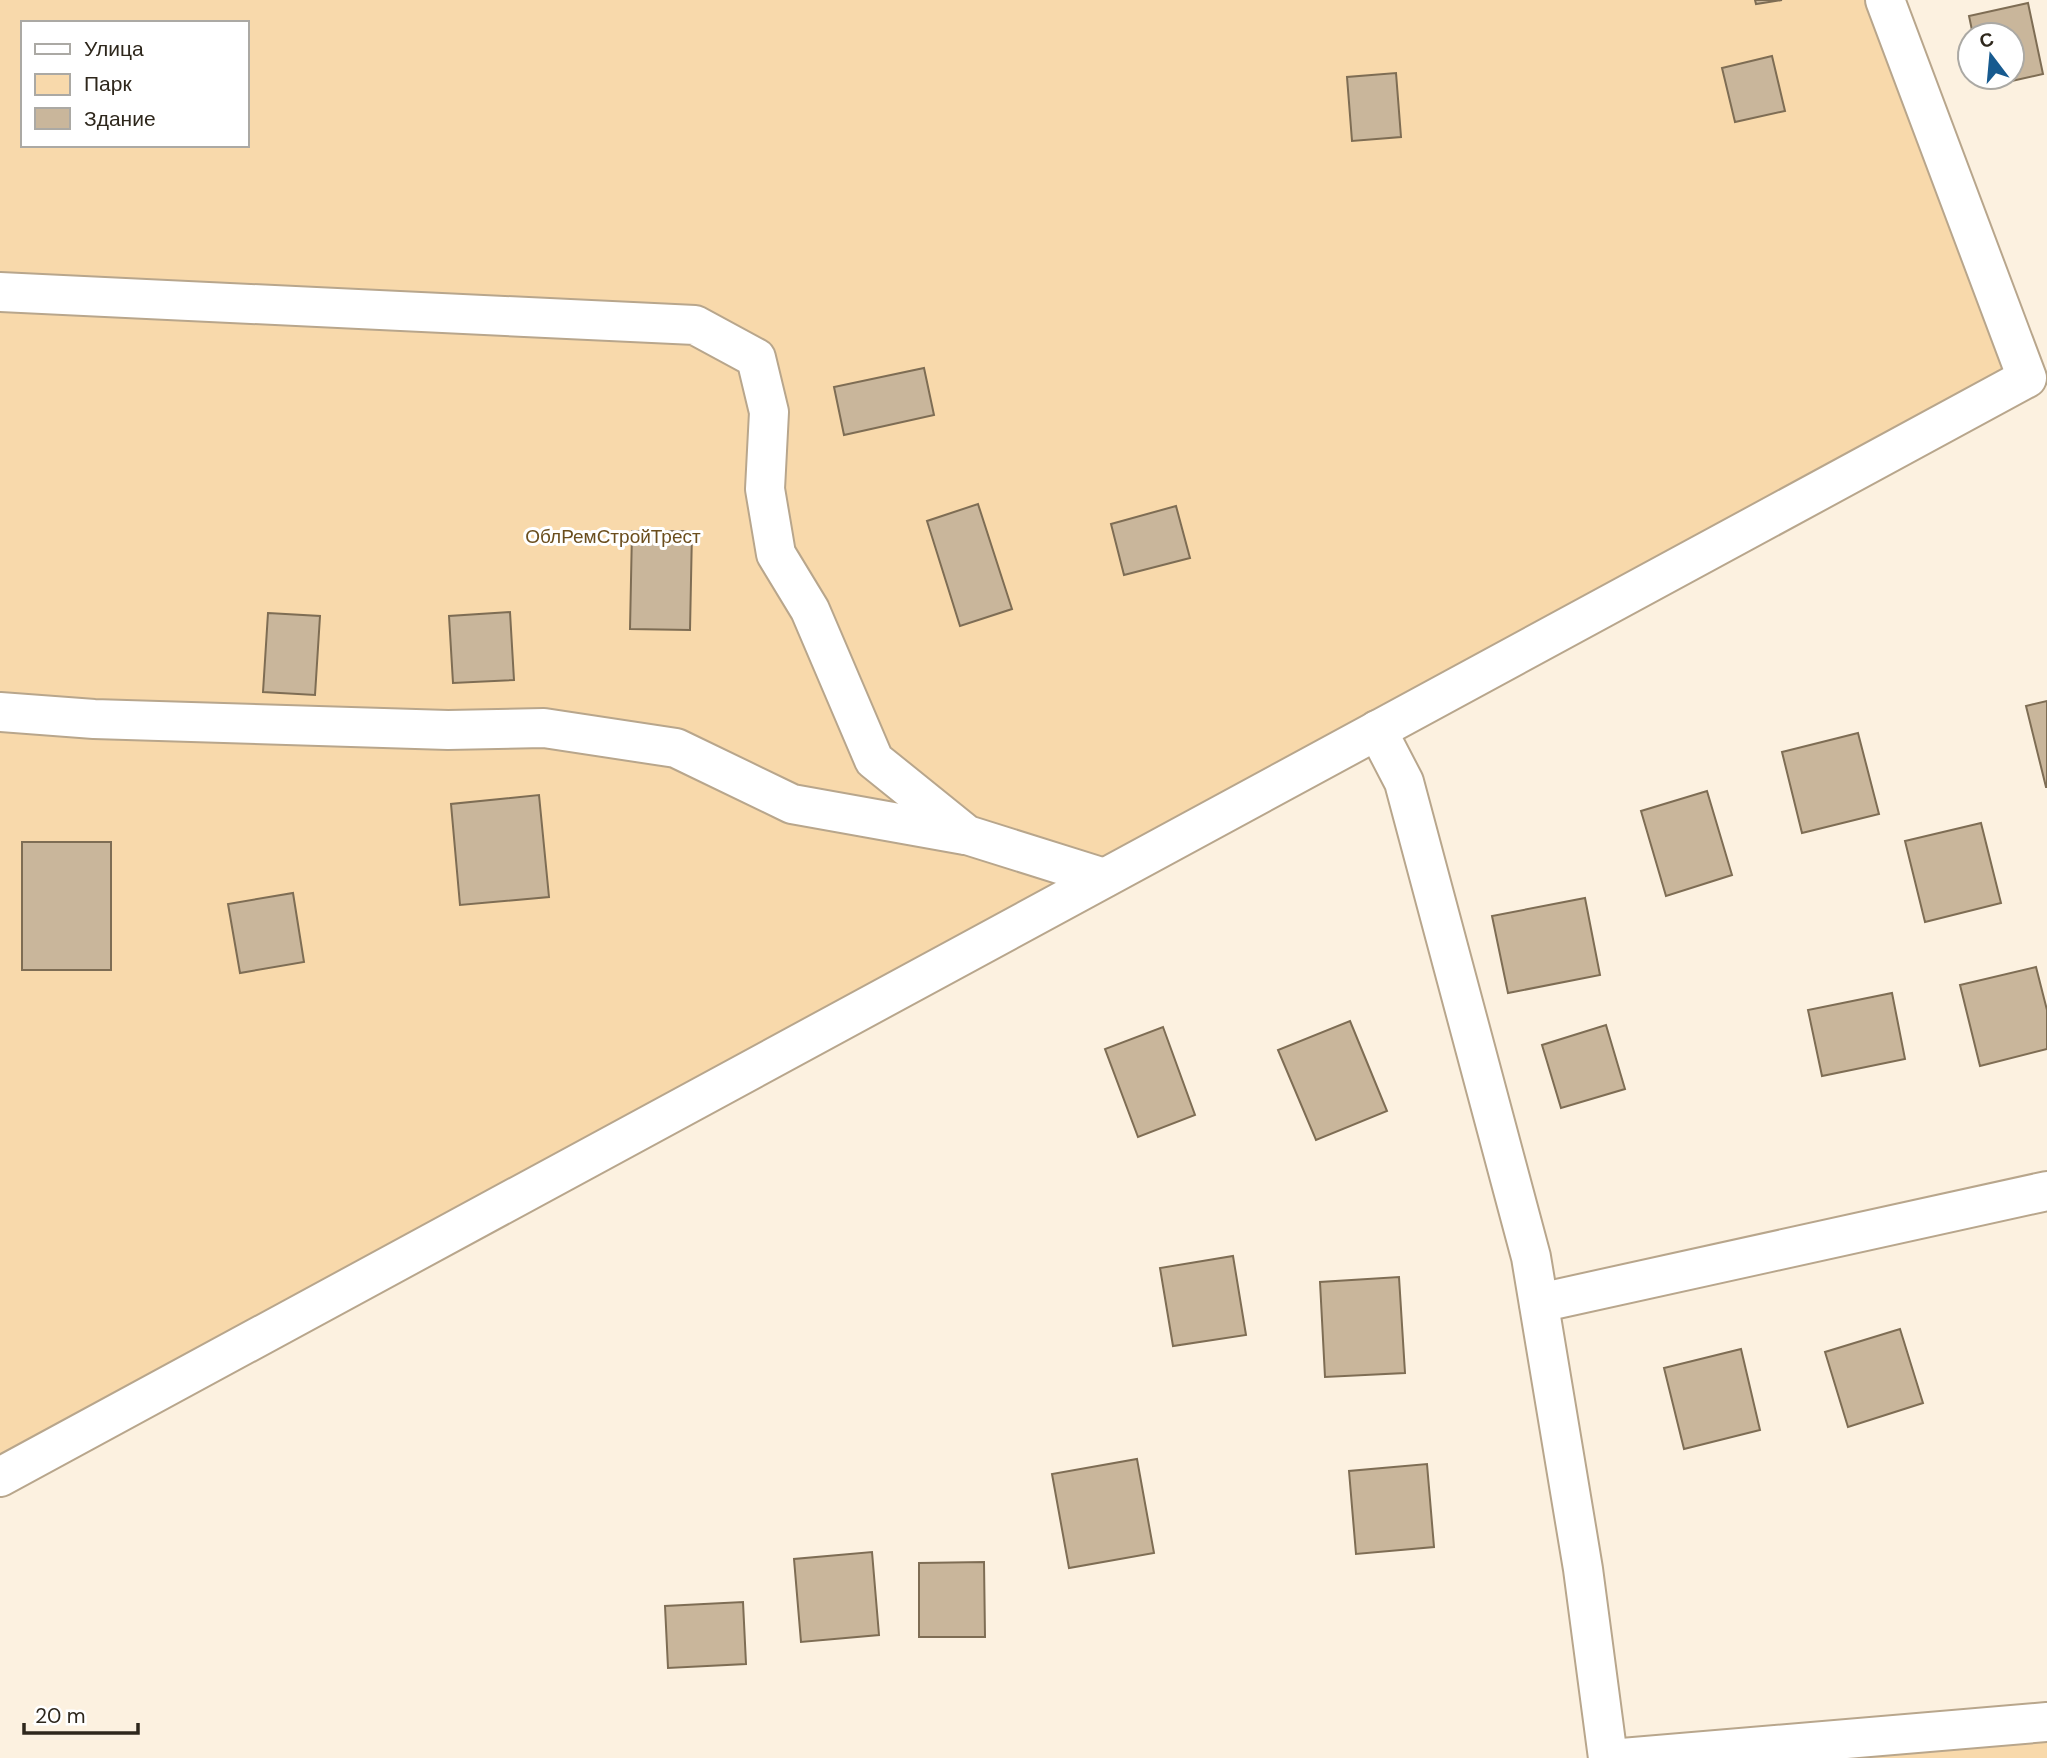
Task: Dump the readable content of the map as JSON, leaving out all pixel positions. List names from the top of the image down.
{
  "parks": ["ОблРемСтройТрест"],
  "legend": ["Улица", "Парк", "Здание"],
  "scale_bar": "20 m",
  "north": "top"
}
